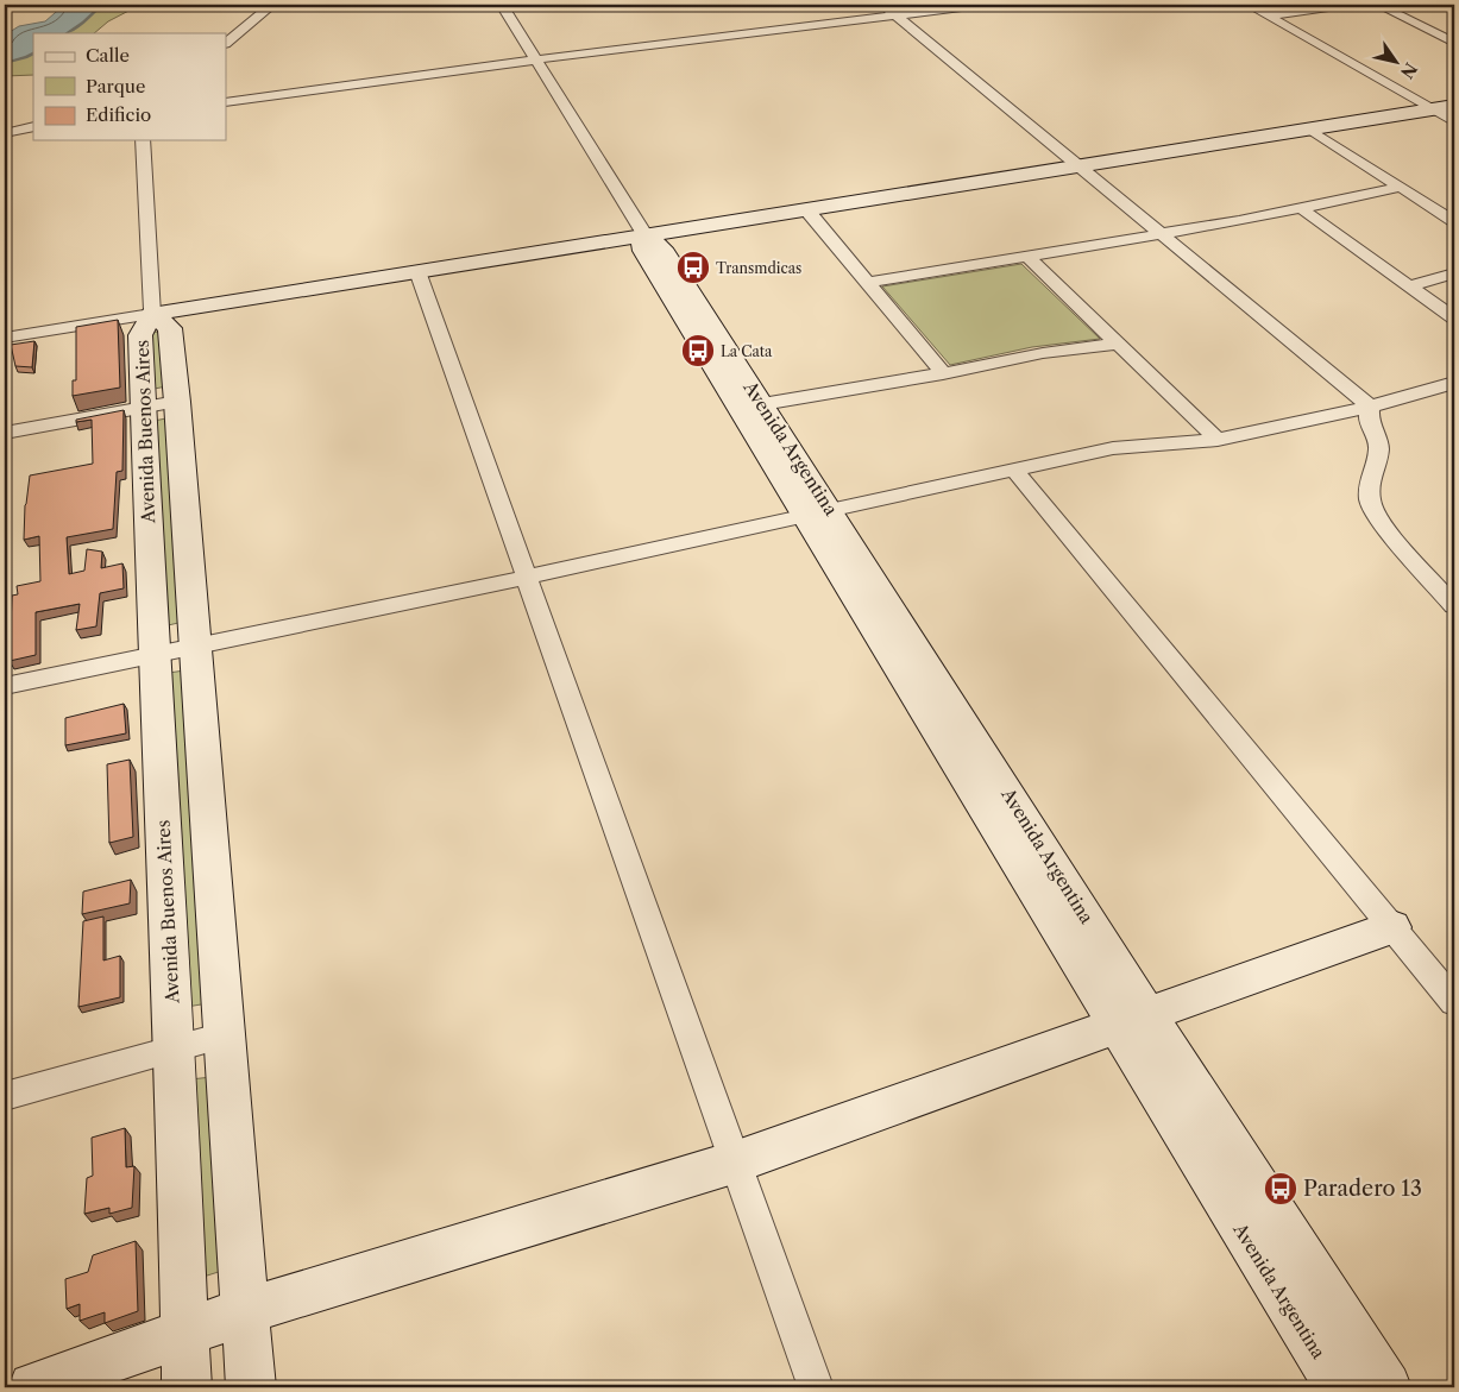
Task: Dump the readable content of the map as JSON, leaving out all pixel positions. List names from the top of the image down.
{
  "streets": {
    "street": ["Avenida Buenos Aires", "Avenida Argentina"]
  },
  "places": {
    "bus stop": ["Transmdicas", "La Cata", "Paradero 13"]
  },
  "legend": ["Calle", "Parque", "Edificio"],
  "north": "bottom right"
}
